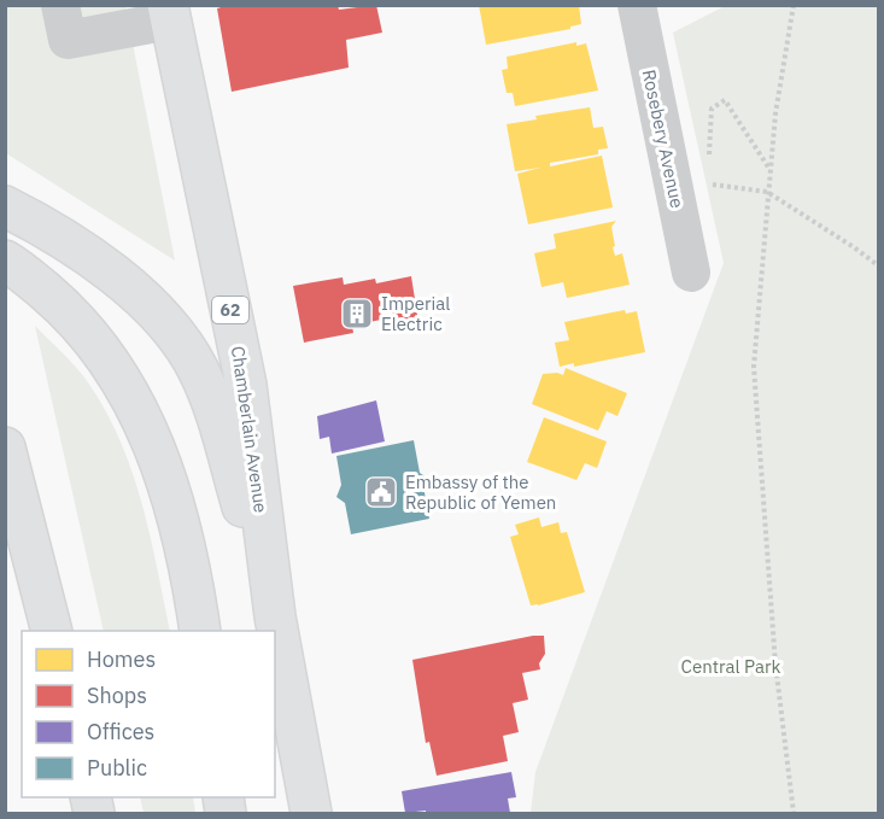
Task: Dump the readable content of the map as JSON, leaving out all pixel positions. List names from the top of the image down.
{
  "streets": {
    "main road": ["62", "Chamberlain Avenue"],
    "street": ["Rosebery Avenue"]
  },
  "parks": ["Central Park"],
  "places": {
    "building": ["Imperial Electric"],
    "public building": ["Embassy of the Republic of Yemen"]
  },
  "legend": [
    "Homes",
    "Shops",
    "Offices",
    "Public"
  ]
}
